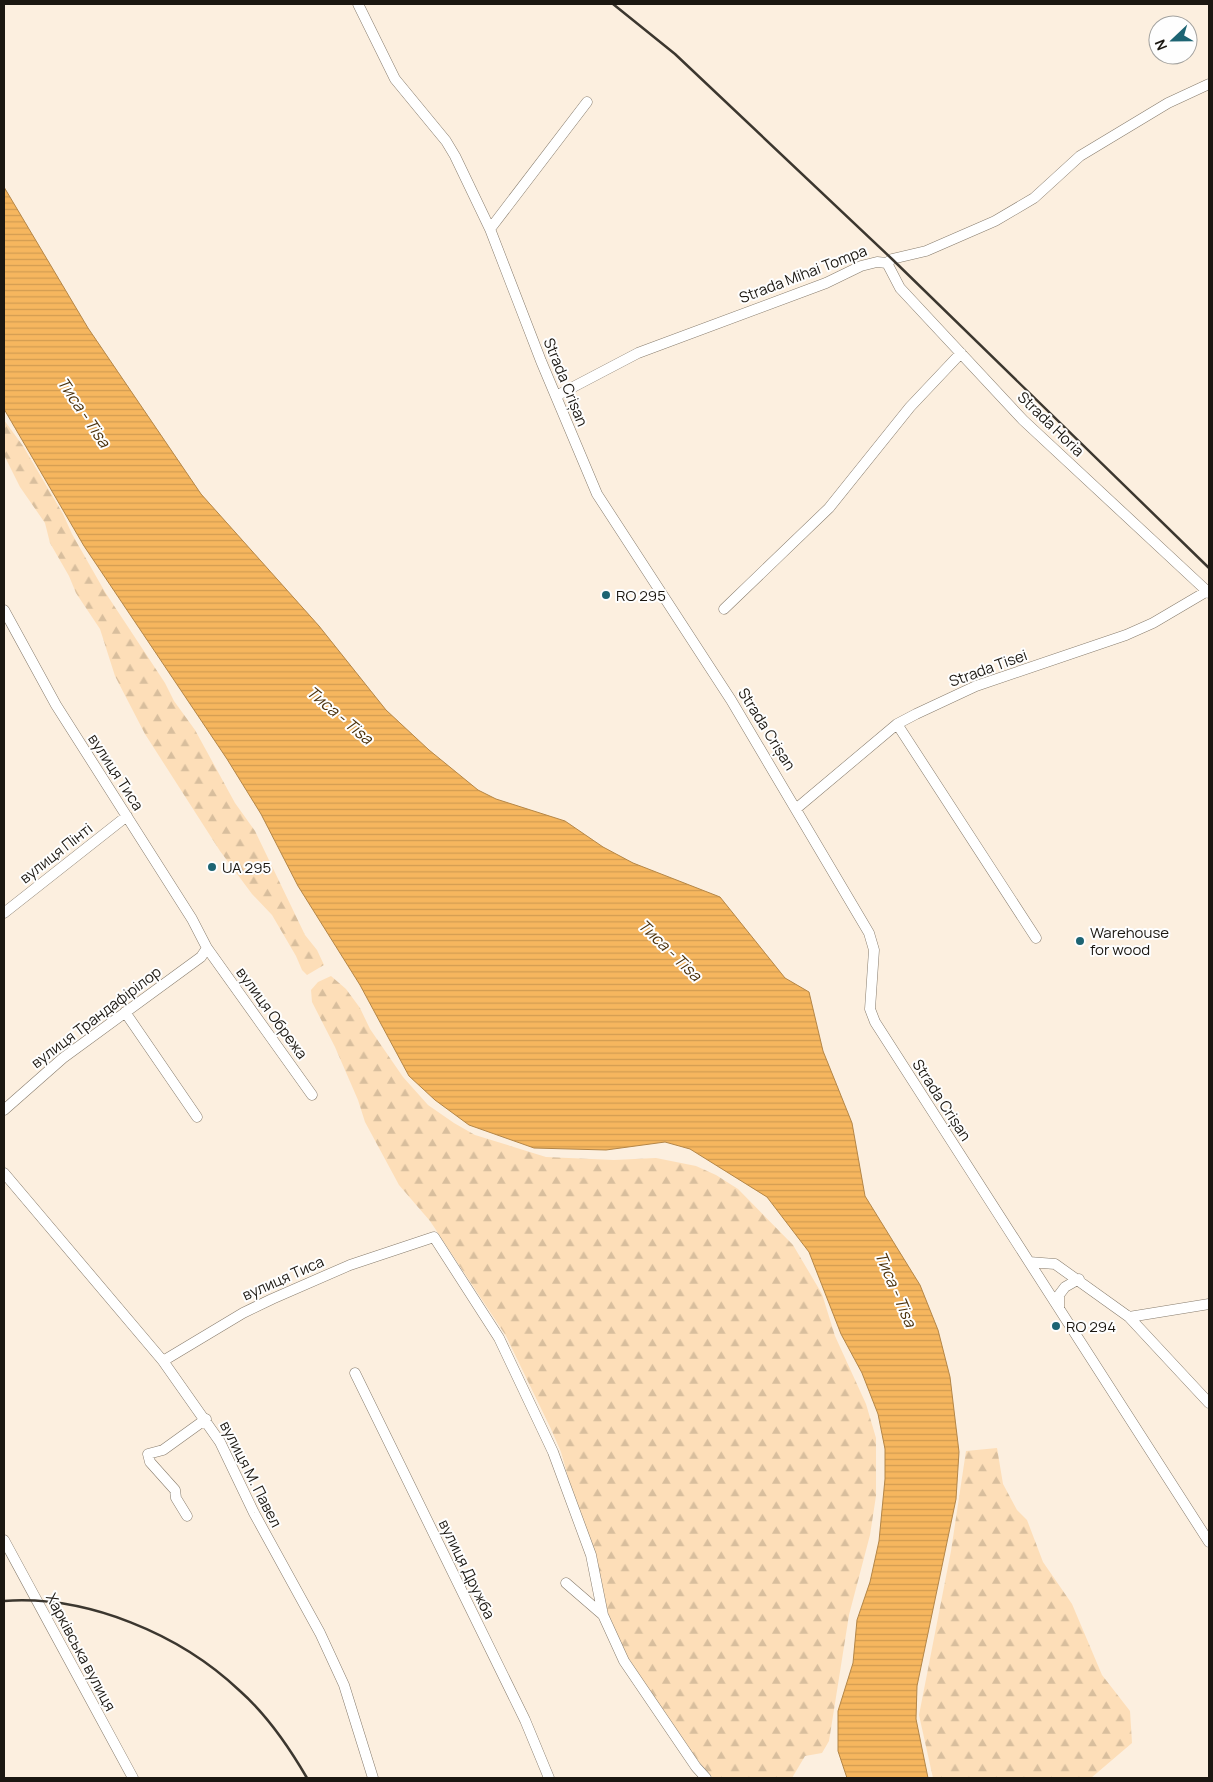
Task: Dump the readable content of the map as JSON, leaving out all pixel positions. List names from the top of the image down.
{
  "streets": {
    "street": [
      "Strada Mihai Tompa",
      "Strada Crișan",
      "Strada Horia",
      "Strada Tisei",
      "вулиця Тиса",
      "вулиця Пінті",
      "вулиця Обрежа",
      "вулиця Трандафірілор",
      "вулиця М. Павел",
      "вулиця Дружба",
      "Харківська вулиця"
    ]
  },
  "crossings": [
    ["Strada Mihai Tompa", "Strada Crișan"],
    ["Strada Mihai Tompa", "Strada Horia"],
    ["Strada Crișan", "Strada Tisei"],
    ["Strada Horia", "Strada Tisei"],
    ["вулиця Тиса", "вулиця Пінті"],
    ["вулиця Тиса", "вулиця Обрежа"],
    ["вулиця Тиса", "вулиця Трандафірілор"],
    ["вулиця Тиса", "вулиця М. Павел"],
    ["вулиця Обрежа", "вулиця Трандафірілор"]
  ],
  "water": ["Тиса - Tisa"],
  "places": [
    "RO 295",
    "UA 295",
    "Warehouse for wood",
    "RO 294"
  ],
  "north": "left"
}
